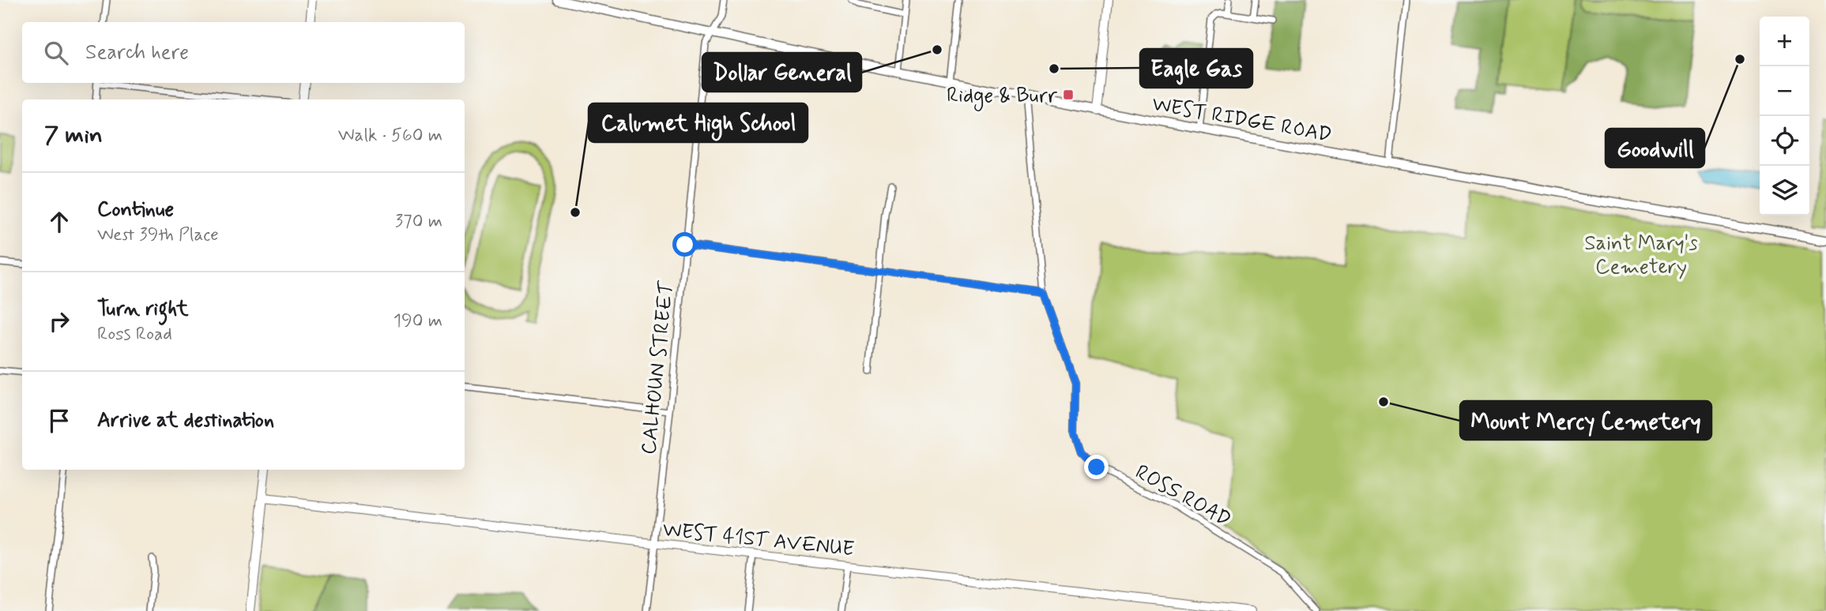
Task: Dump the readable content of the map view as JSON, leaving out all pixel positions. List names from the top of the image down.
{
  "streets": {
    "main road": ["WEST RIDGE ROAD"],
    "street": ["CALHOUN STREET", "ROSS ROAD", "WEST 41ST AVENUE"]
  },
  "crossings": [
    ["WEST RIDGE ROAD", "CALHOUN STREET"],
    ["WEST RIDGE ROAD", "ROSS ROAD"],
    ["CALHOUN STREET", "WEST 41ST AVENUE"]
  ],
  "parks": ["Saint Mary's Cemetery"],
  "places": {
    "other": [
      "Dollar General",
      "Goodwill",
      "Eagle Gas",
      "Calumet High School",
      "Mount Mercy Cemetery"
    ],
    "transit": ["Ridge & Burr"]
  },
  "page": {
    "map_buttons": ["+", "−"],
    "search": "Search here",
    "heading": ["7 min", "Walk · 560 m"],
    "list": [
      ["Continue", "West 39th Place", "370 m"],
      ["Turn right", "Ross Road", "190 m"],
      "Arrive at destination"
    ]
  }
}
